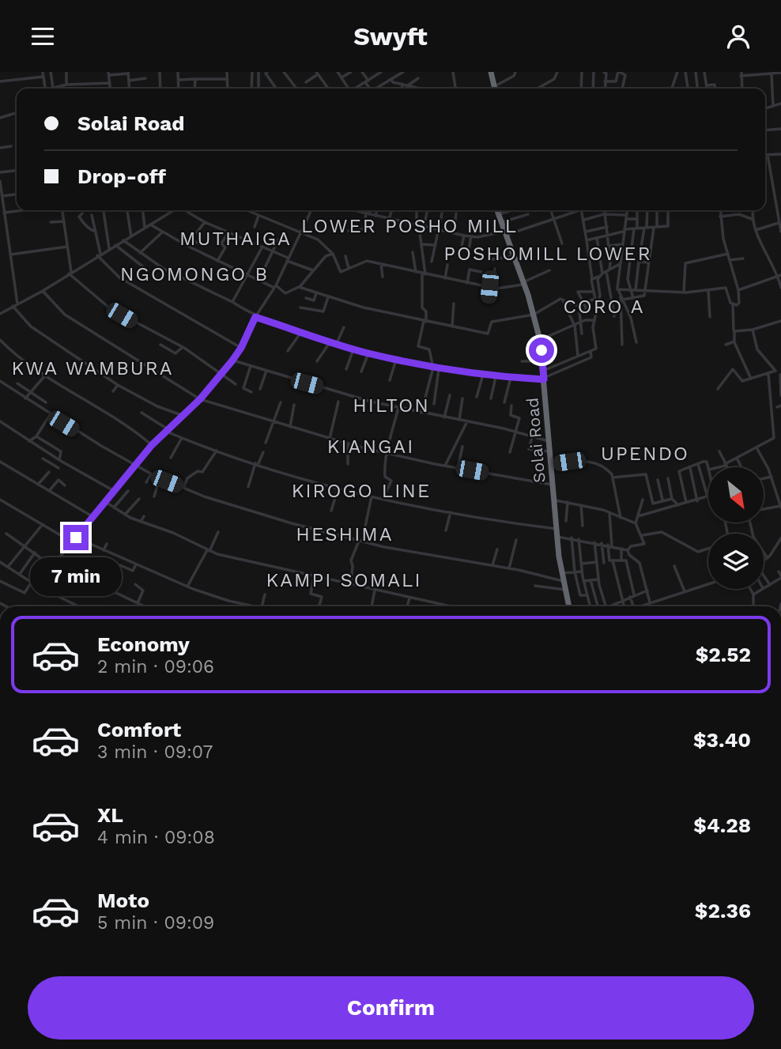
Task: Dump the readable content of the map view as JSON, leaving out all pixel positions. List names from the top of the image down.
{
  "streets": {
    "highway": ["Solai Road"]
  },
  "districts": [
    "LOWER POSHO MILL",
    "MUTHAIGA",
    "POSHOMILL LOWER",
    "NGOMONGO B",
    "CORO A",
    "KWA WAMBURA",
    "HILTON",
    "KIANGAI",
    "UPENDO",
    "KIROGO LINE",
    "HESHIMA",
    "KAMPI SOMALI"
  ],
  "north": "bottom right",
  "page": {
    "header": "Swyft",
    "banner": ["Solai Road", "Drop-off"],
    "bubble": "7 min",
    "list": [
      {
        "name": "Economy",
        "note": "2 min · 09:06",
        "value": "$2.52"
      },
      {
        "name": "Comfort",
        "note": "3 min · 09:07",
        "value": "$3.40"
      },
      {
        "name": "XL",
        "note": "4 min · 09:08",
        "value": "$4.28"
      },
      {
        "name": "Moto",
        "note": "5 min · 09:09",
        "value": "$2.36"
      }
    ],
    "buttons": "Confirm"
  }
}
